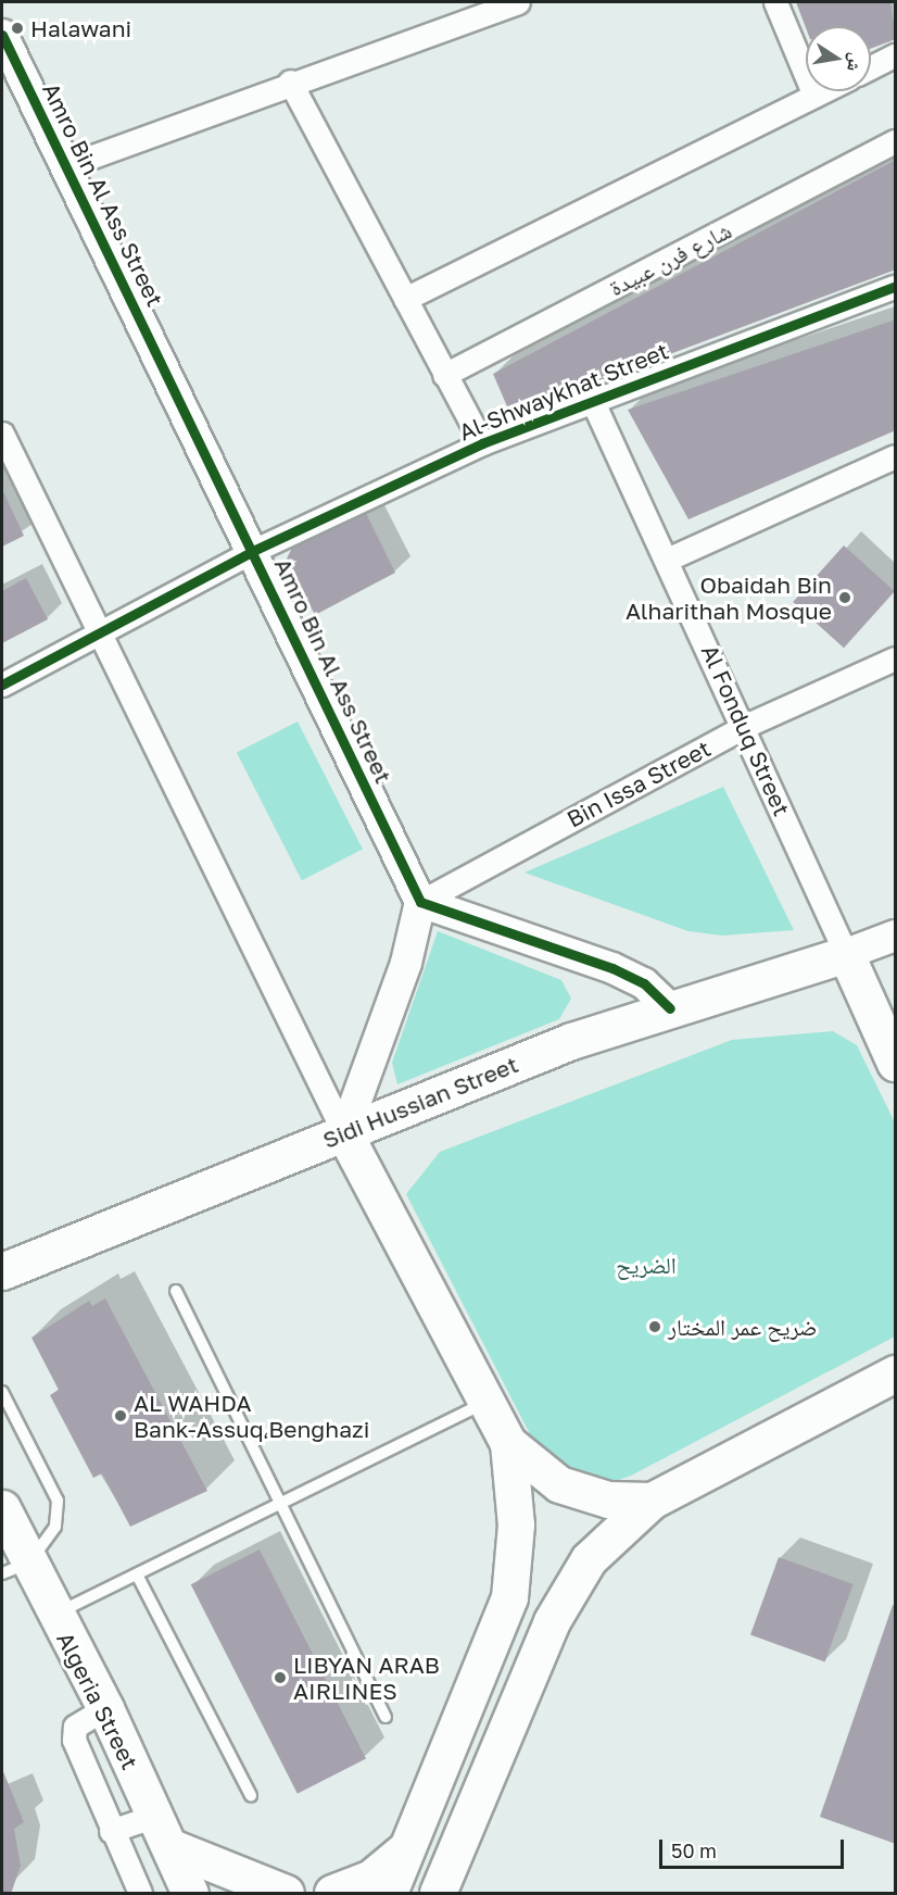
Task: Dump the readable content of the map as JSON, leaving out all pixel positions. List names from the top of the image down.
{
  "streets": {
    "main road": ["Sidi Hussian Street", "Algeria Street"],
    "street": [
      "Amro Bin Al Ass Street",
      "شارع فرن عبيدة",
      "Al-Shwaykhat Street",
      "Al Fonduq Street",
      "Bin Issa Street"
    ]
  },
  "crossings": [
    ["Amro Bin Al Ass Street", "Al-Shwaykhat Street"],
    ["Amro Bin Al Ass Street", "Bin Issa Street"],
    ["Al-Shwaykhat Street", "Al Fonduq Street"],
    ["Al Fonduq Street", "Bin Issa Street"],
    ["Al Fonduq Street", "Sidi Hussian Street"]
  ],
  "parks": ["الضريح"],
  "places": [
    "Halawani",
    "Obaidah Bin Alharithah Mosque",
    "ضريح عمر المختار",
    "AL WAHDA Bank-Assuq،Benghazi",
    "LIBYAN ARAB AIRLINES"
  ],
  "scale_bar": "50 m",
  "north": "right"
}
